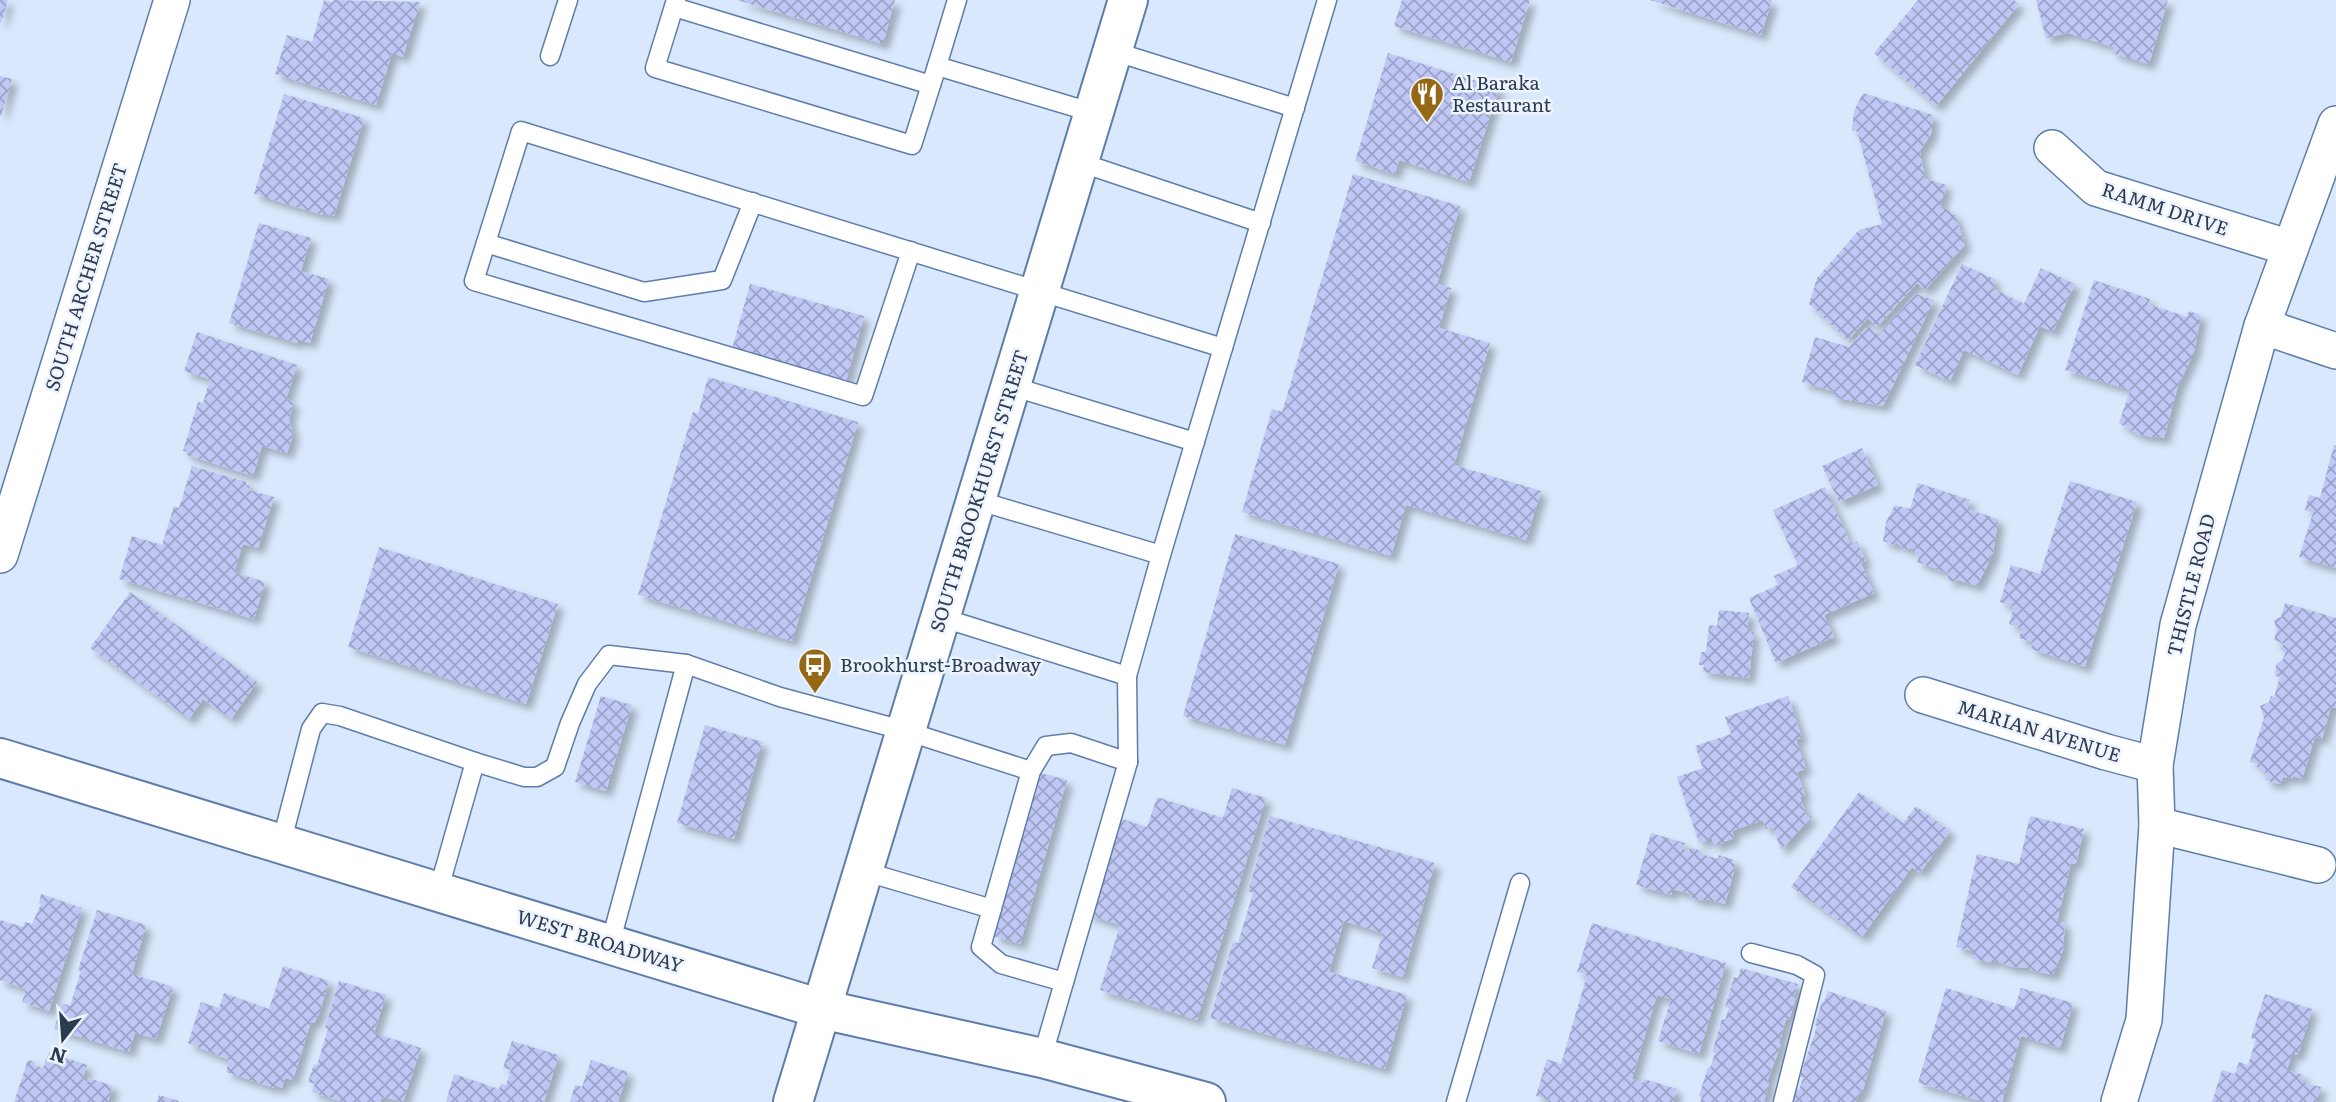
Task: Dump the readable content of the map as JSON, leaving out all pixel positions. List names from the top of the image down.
{
  "streets": {
    "main road": ["SOUTH BROOKHURST STREET", "WEST BROADWAY"],
    "street": [
      "RAMM DRIVE",
      "SOUTH ARCHER STREET",
      "THISTLE ROAD",
      "MARIAN AVENUE"
    ]
  },
  "crossings": [
    ["RAMM DRIVE", "THISTLE ROAD"],
    ["SOUTH BROOKHURST STREET", "WEST BROADWAY"],
    ["THISTLE ROAD", "MARIAN AVENUE"]
  ],
  "places": {
    "restaurant": ["Al Baraka Restaurant"],
    "bus stop": ["Brookhurst-Broadway"]
  },
  "north": "bottom"
}
